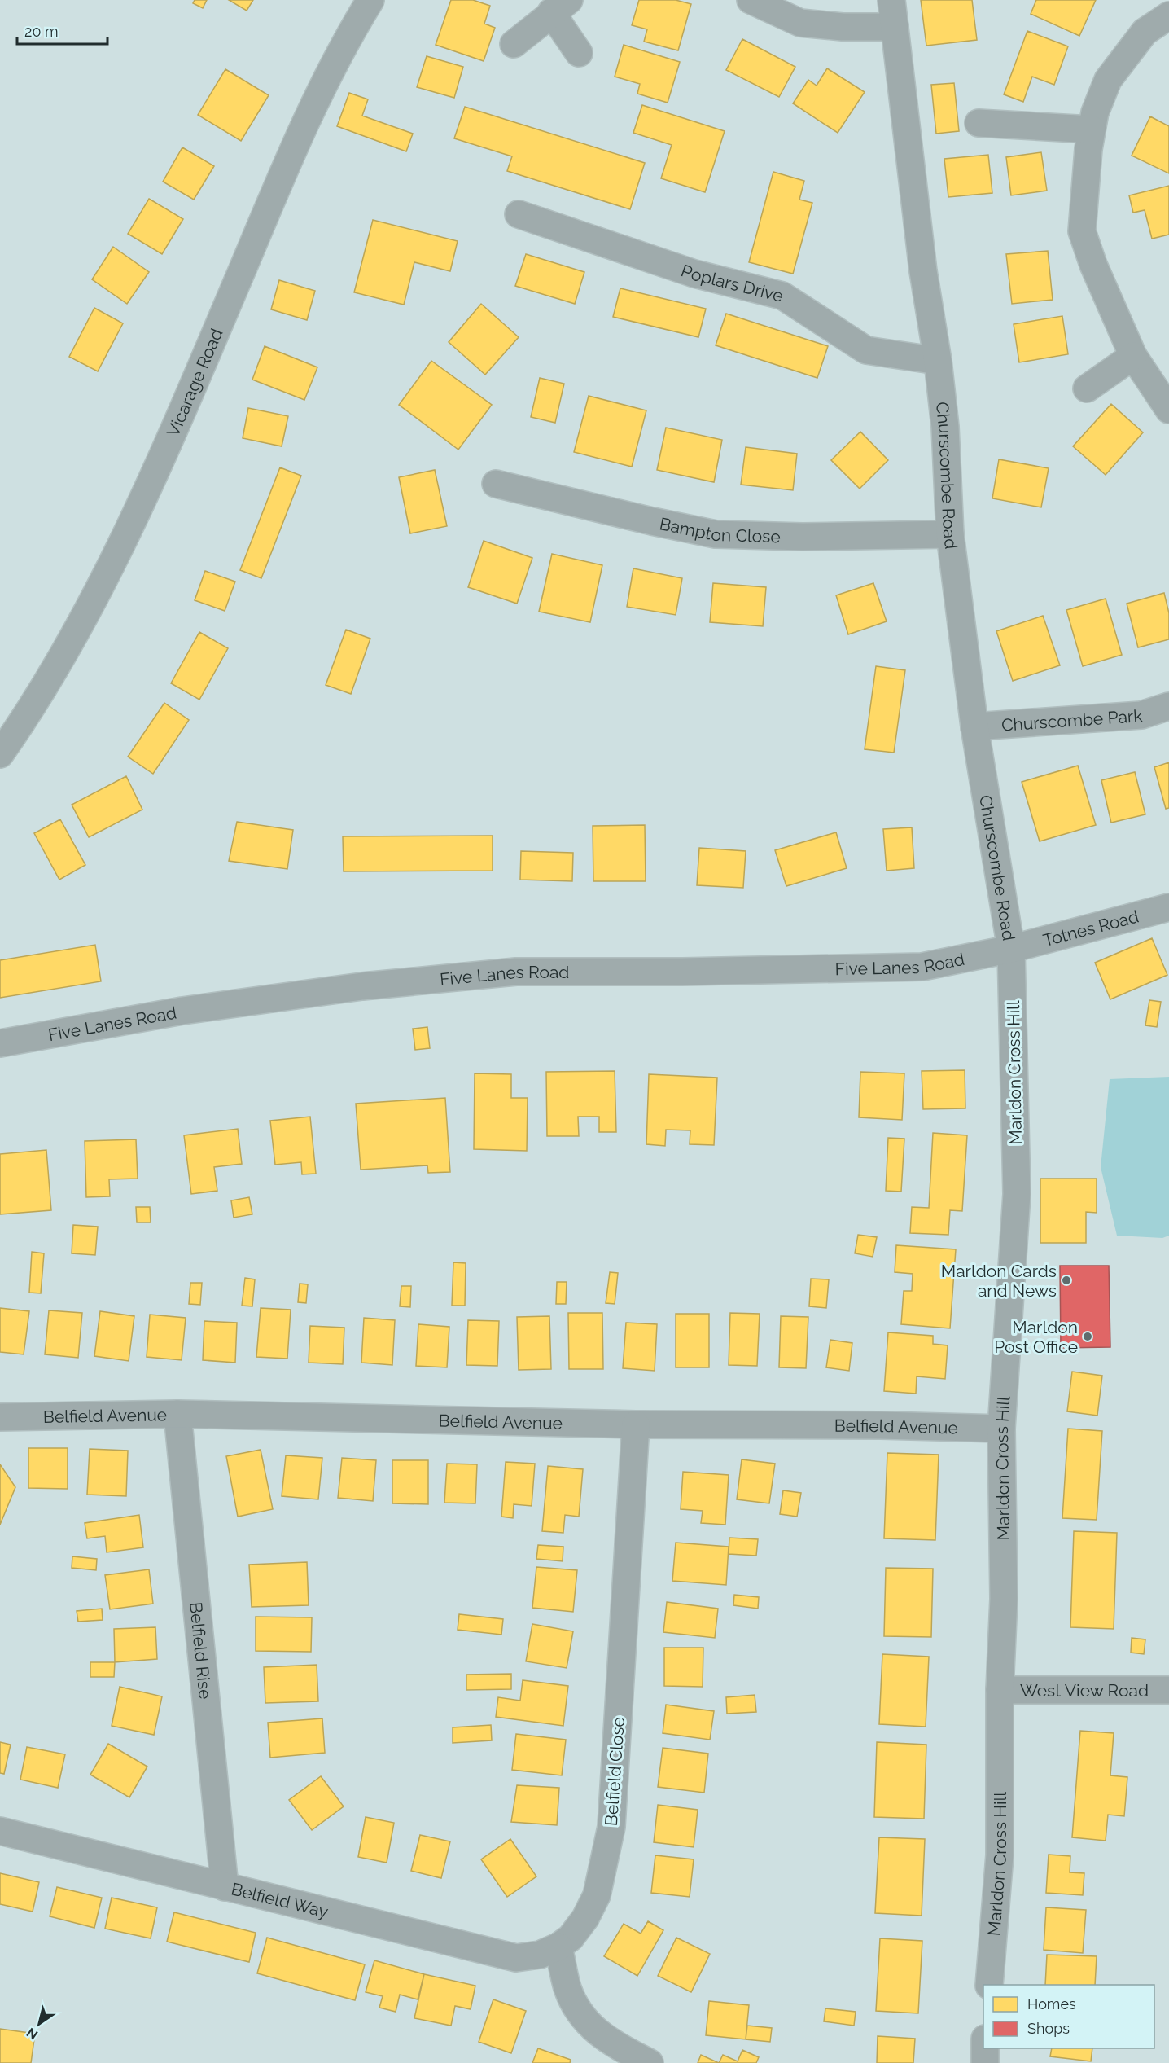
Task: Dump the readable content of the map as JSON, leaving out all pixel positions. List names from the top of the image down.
{
  "streets": {
    "street": [
      "Poplars Drive",
      "Vicarage Road",
      "Churscombe Road",
      "Bampton Close",
      "Churscombe Park",
      "Totnes Road",
      "Five Lanes Road",
      "Marldon Cross Hill",
      "Belfield Avenue",
      "Belfield Rise",
      "West View Road",
      "Belfield Close",
      "Belfield Way"
    ]
  },
  "crossings": [
    ["Poplars Drive", "Churscombe Road"],
    ["Churscombe Road", "Bampton Close"],
    ["Churscombe Road", "Churscombe Park"],
    ["Churscombe Road", "Totnes Road"],
    ["Churscombe Road", "Five Lanes Road"],
    ["Churscombe Road", "Marldon Cross Hill"],
    ["Totnes Road", "Five Lanes Road"],
    ["Totnes Road", "Marldon Cross Hill"],
    ["Five Lanes Road", "Marldon Cross Hill"],
    ["Marldon Cross Hill", "Belfield Avenue"],
    ["Marldon Cross Hill", "West View Road"],
    ["Belfield Avenue", "Belfield Rise"],
    ["Belfield Avenue", "Belfield Close"],
    ["Belfield Rise", "Belfield Way"],
    ["Belfield Close", "Belfield Way"]
  ],
  "places": ["Marldon Cards and News", "Marldon Post Office"],
  "legend": ["Homes", "Shops"],
  "scale_bar": "20 m",
  "north": "bottom left"
}
